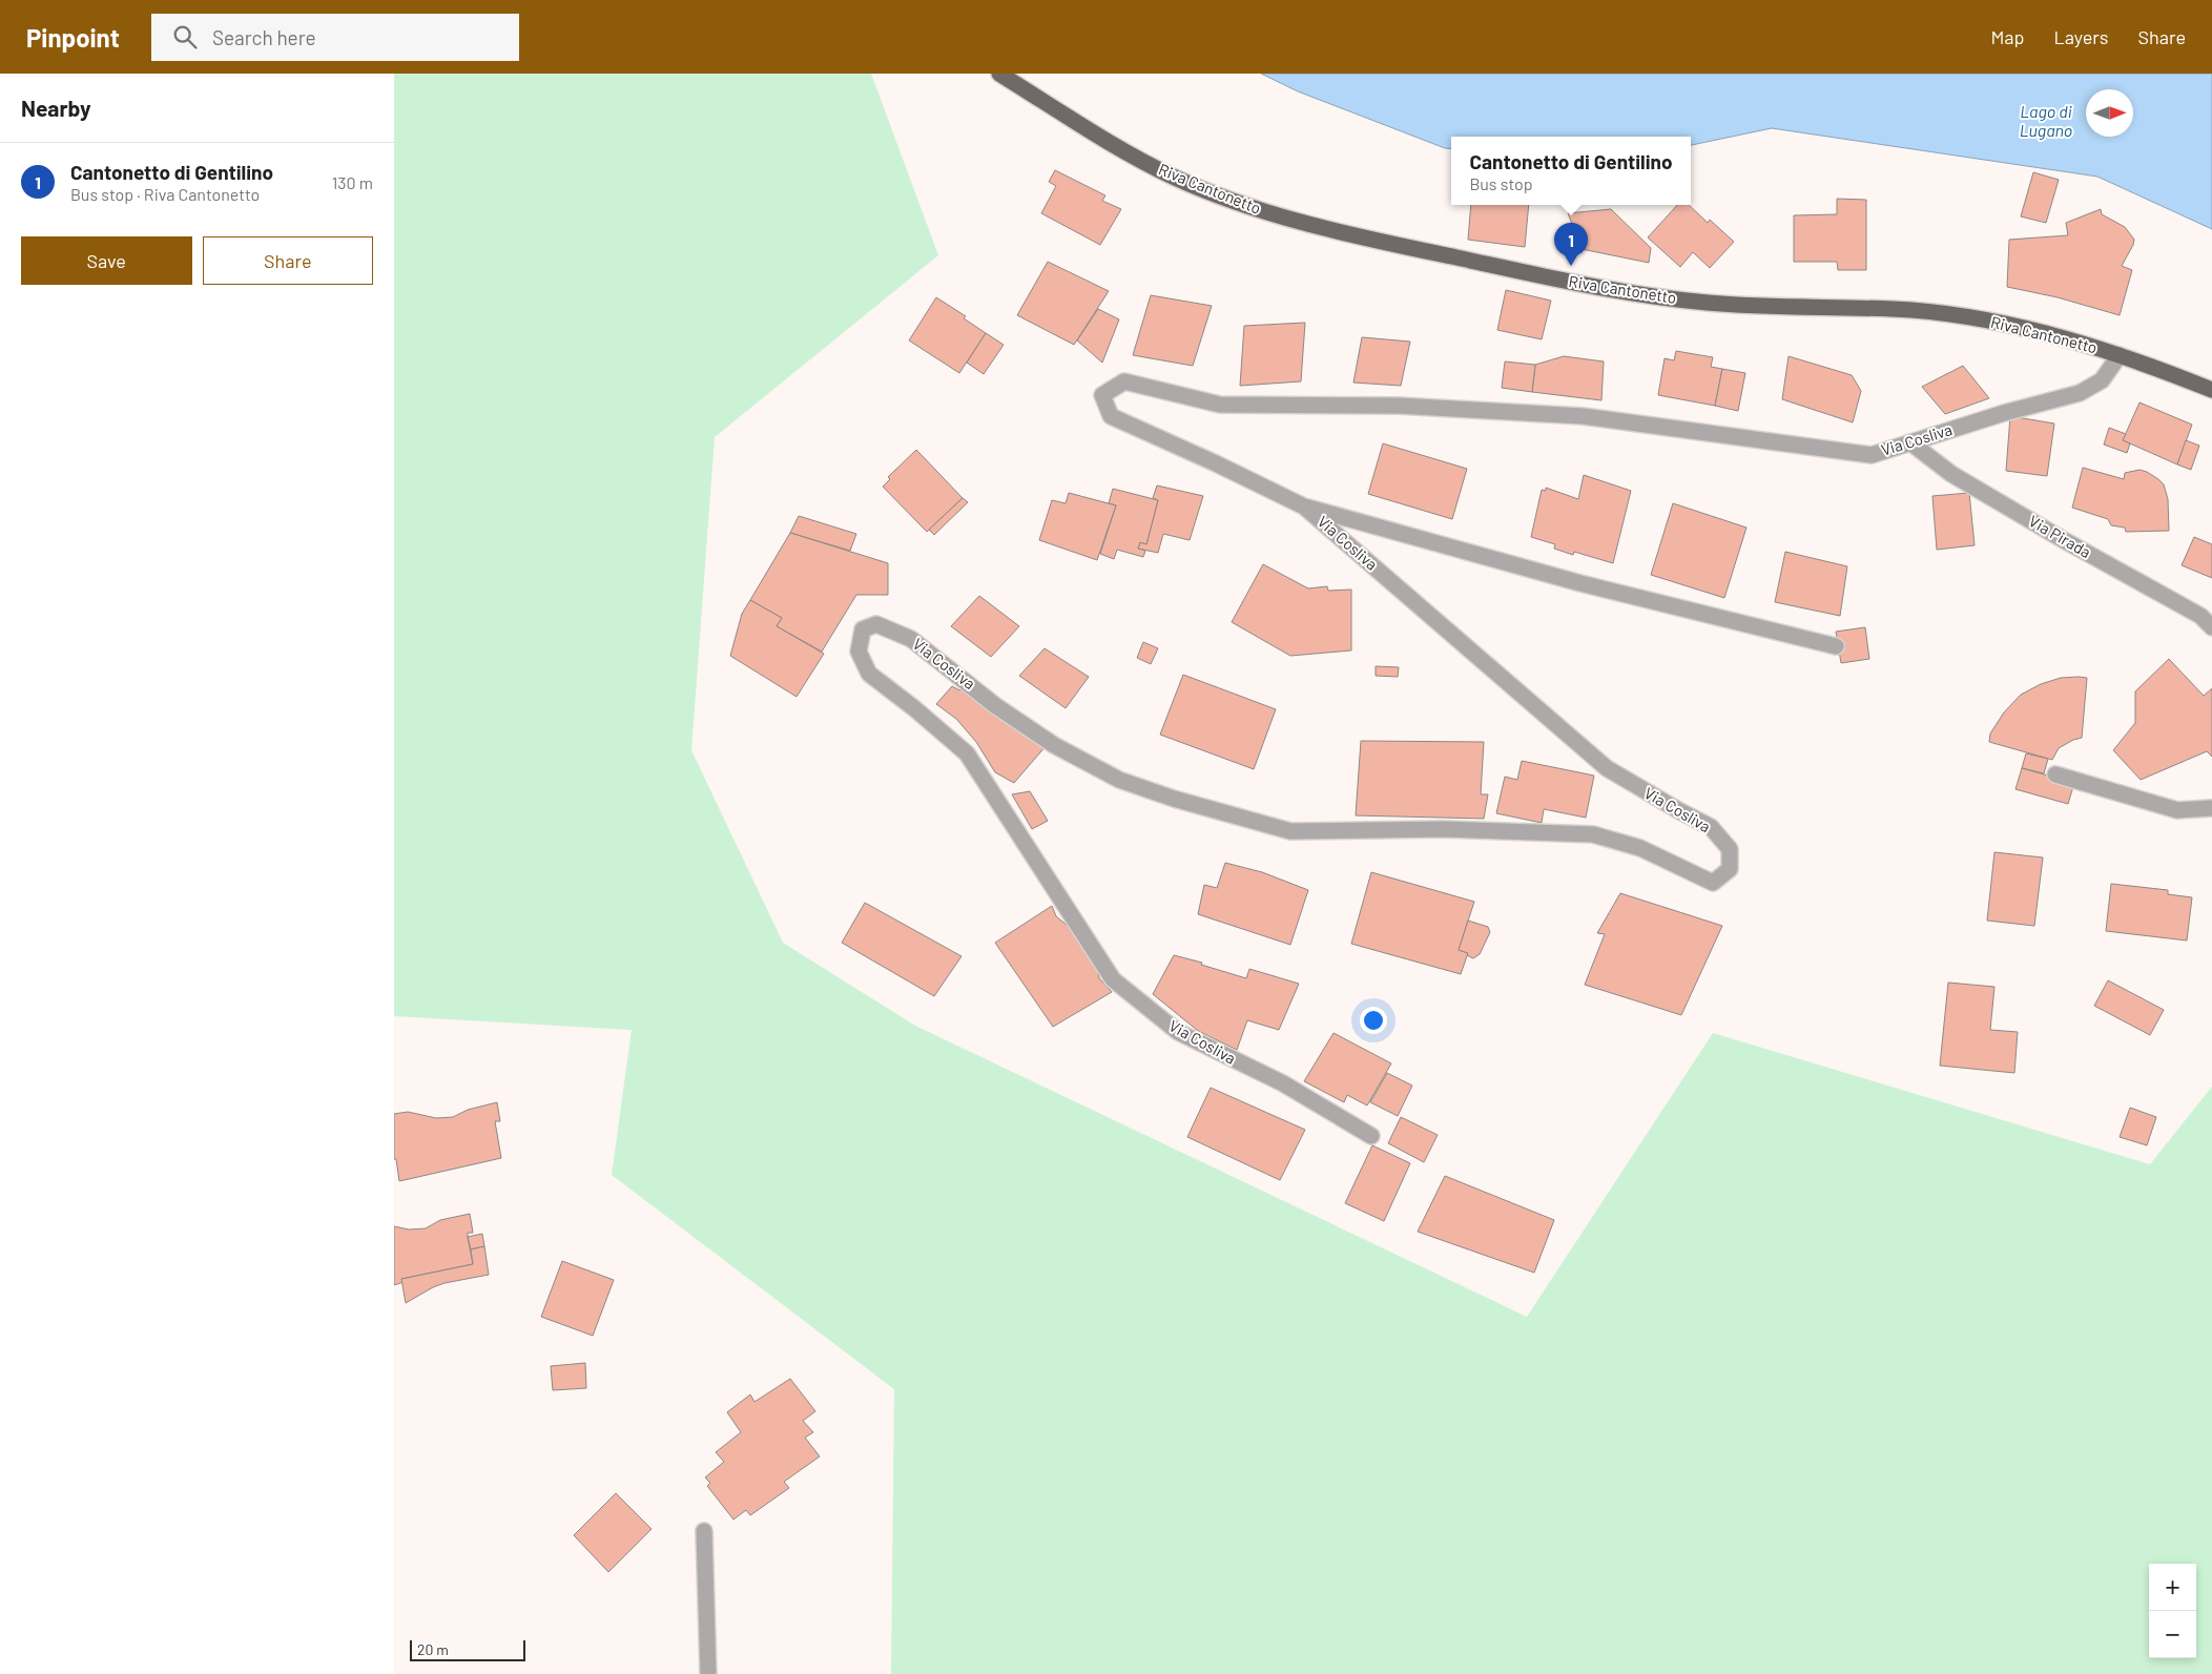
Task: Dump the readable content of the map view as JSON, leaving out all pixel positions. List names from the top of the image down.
{
  "streets": {
    "main road": ["Riva Cantonetto"],
    "street": ["Via Cosliva", "Via Pirada"]
  },
  "crossings": [
    ["Riva Cantonetto", "Via Cosliva"],
    ["Via Cosliva", "Via Pirada"]
  ],
  "water": ["Lago di Lugano"],
  "scale_bar": "20 m",
  "north": "right",
  "page": {
    "header": "Pinpoint",
    "search": "Search here",
    "nav": ["Map", "Layers", "Share"],
    "heading": "Nearby",
    "popup": ["Cantonetto di Gentilino", "Bus stop"],
    "list": [
      {
        "mark": "1",
        "name": "Cantonetto di Gentilino",
        "note": "Bus stop · Riva Cantonetto",
        "value": "130 m"
      }
    ],
    "buttons": ["Save", "Share"],
    "pins": "1",
    "map_buttons": ["+", "−"],
    "scale": "20 m"
  }
}
